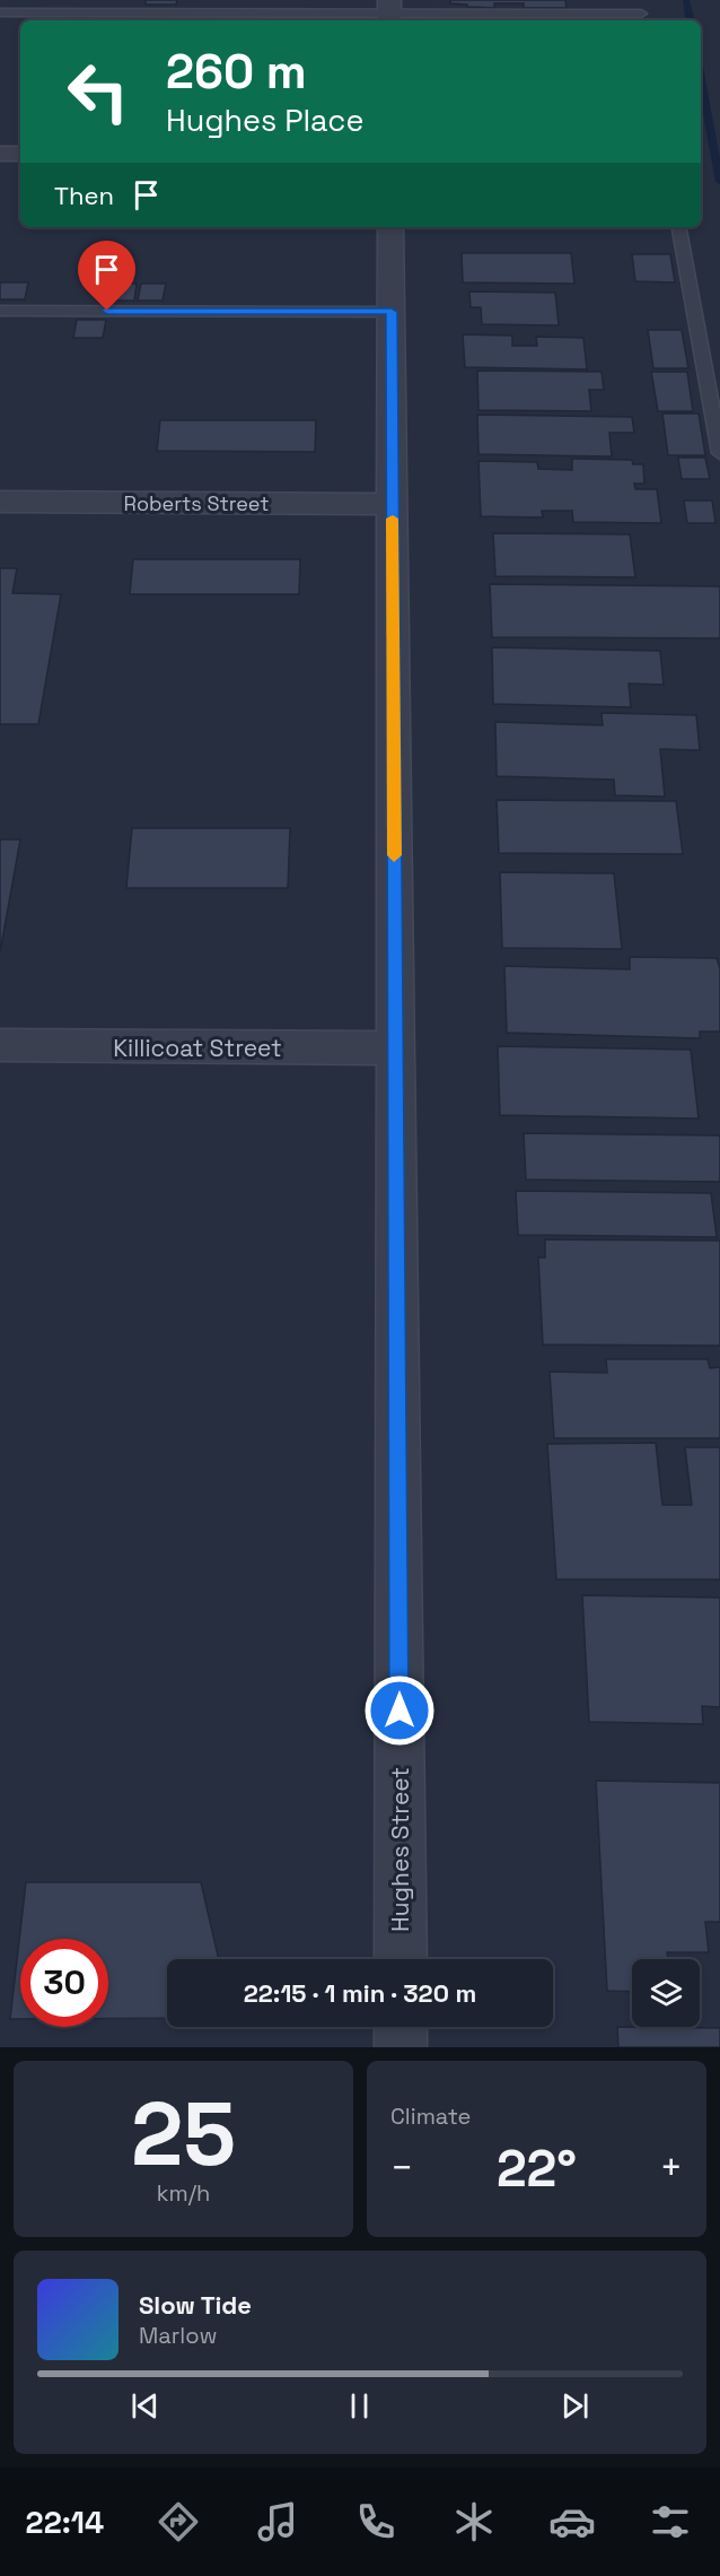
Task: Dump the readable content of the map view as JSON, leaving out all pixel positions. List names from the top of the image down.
{
  "streets": {
    "street": ["Roberts Street", "Killicoat Street", "Hughes Street"]
  },
  "crossings": [
    ["Roberts Street", "Hughes Street"],
    ["Killicoat Street", "Hughes Street"]
  ],
  "page": {
    "turn": ["260 m", "Hughes Place"],
    "then": "Then",
    "limit": "30",
    "trip": "22:15 · 1 min · 320 m",
    "tile": [
      ["25", "km/h"],
      "Climate"
    ],
    "heat": ["−", "22°", "+"],
    "song": ["Slow Tide", "Marlow"],
    "tabs": "22:14"
  }
}
